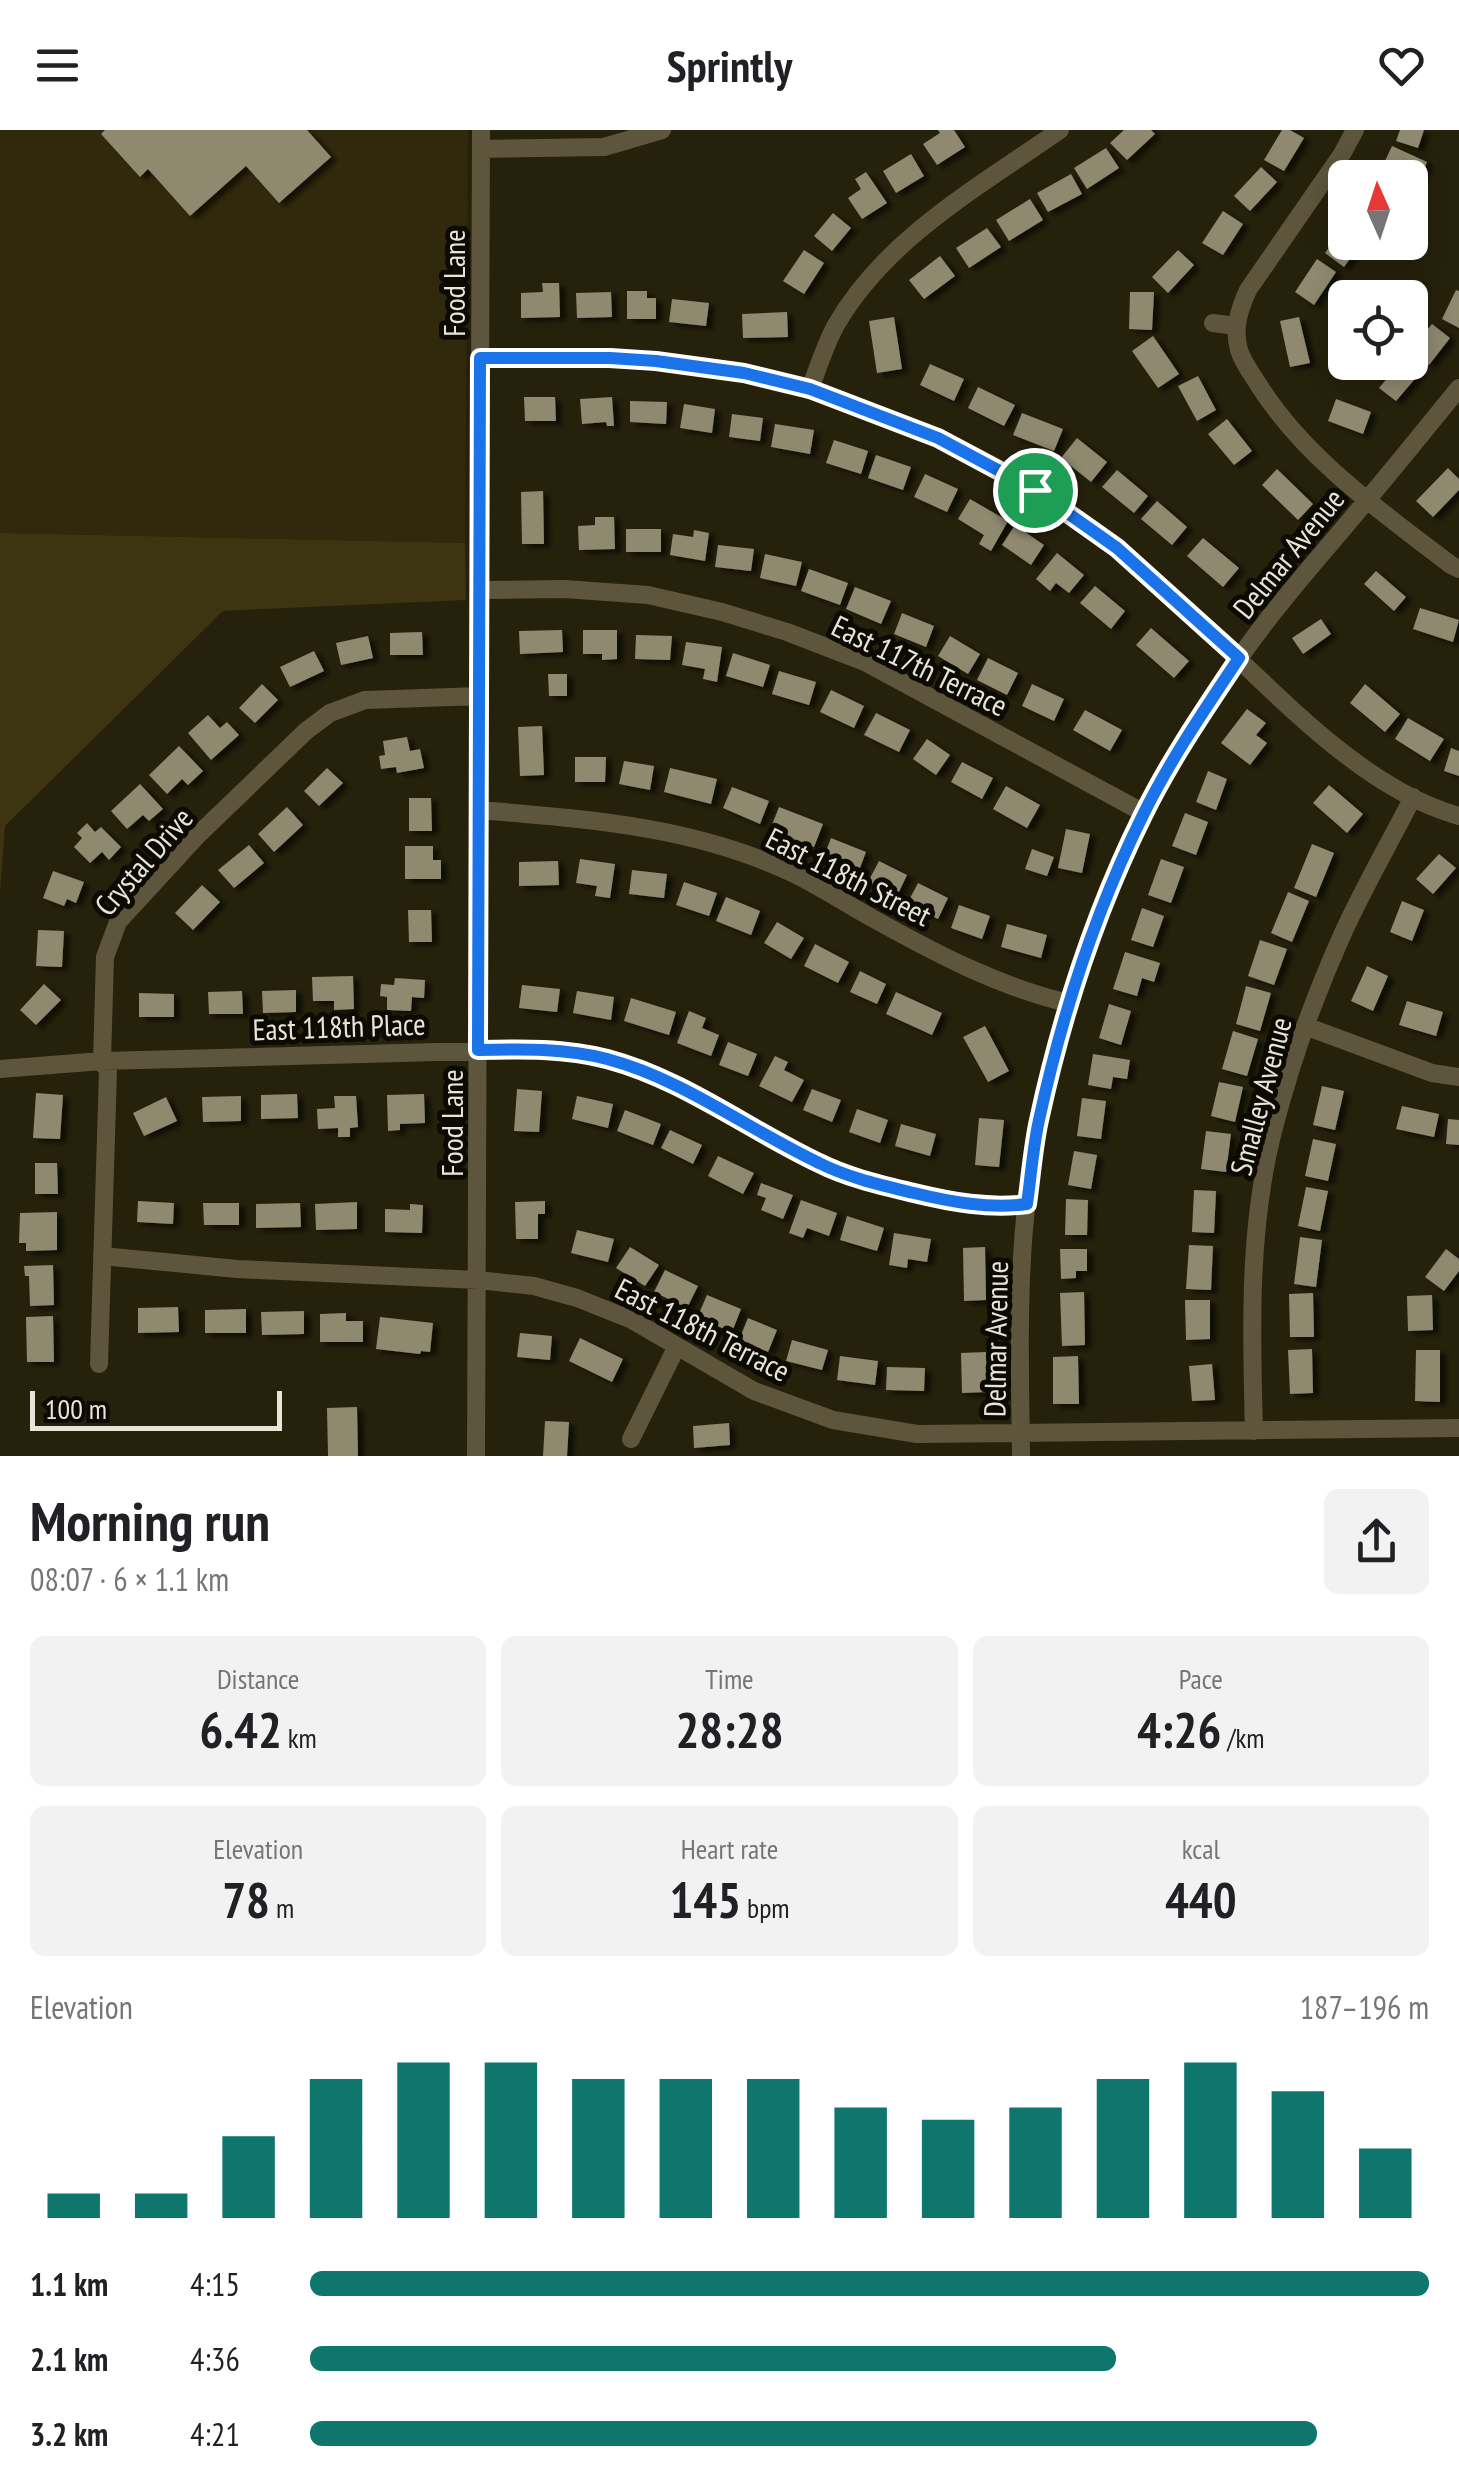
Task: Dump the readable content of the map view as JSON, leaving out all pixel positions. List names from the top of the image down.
{
  "streets": {
    "street": [
      "Food Lane",
      "Delmar Avenue",
      "East 117th Terrace",
      "Crystal Drive",
      "East 118th Street",
      "East 118th Place",
      "Smalley Avenue",
      "East 118th Terrace"
    ]
  },
  "crossings": [
    ["Food Lane", "East 117th Terrace"],
    ["Food Lane", "Crystal Drive"],
    ["Food Lane", "East 118th Street"],
    ["Food Lane", "East 118th Place"],
    ["Food Lane", "East 118th Terrace"],
    ["Delmar Avenue", "East 117th Terrace"],
    ["Delmar Avenue", "East 118th Street"],
    ["Delmar Avenue", "East 118th Place"],
    ["Delmar Avenue", "East 118th Terrace"],
    ["Crystal Drive", "East 118th Place"],
    ["Crystal Drive", "East 118th Terrace"],
    ["Smalley Avenue", "East 118th Terrace"]
  ],
  "scale_bar": "100 m",
  "north": "top",
  "page": {
    "header": "Sprintly",
    "scale": "100 m",
    "heading": ["Morning run", "08:07 · 6 × 1.1 km"],
    "stats": [
      ["Distance", "6.42 km"],
      ["Time", "28:28"],
      ["Pace", "4:26 /km"],
      ["Elevation", "78 m"],
      ["Heart rate", "145 bpm"],
      ["kcal", "440"]
    ],
    "chart": ["Elevation", "187–196 m"],
    "list": [
      {
        "name": "1.1 km",
        "note": "4:15"
      },
      {
        "name": "2.1 km",
        "note": "4:36"
      },
      {
        "name": "3.2 km",
        "note": "4:21"
      }
    ]
  }
}
